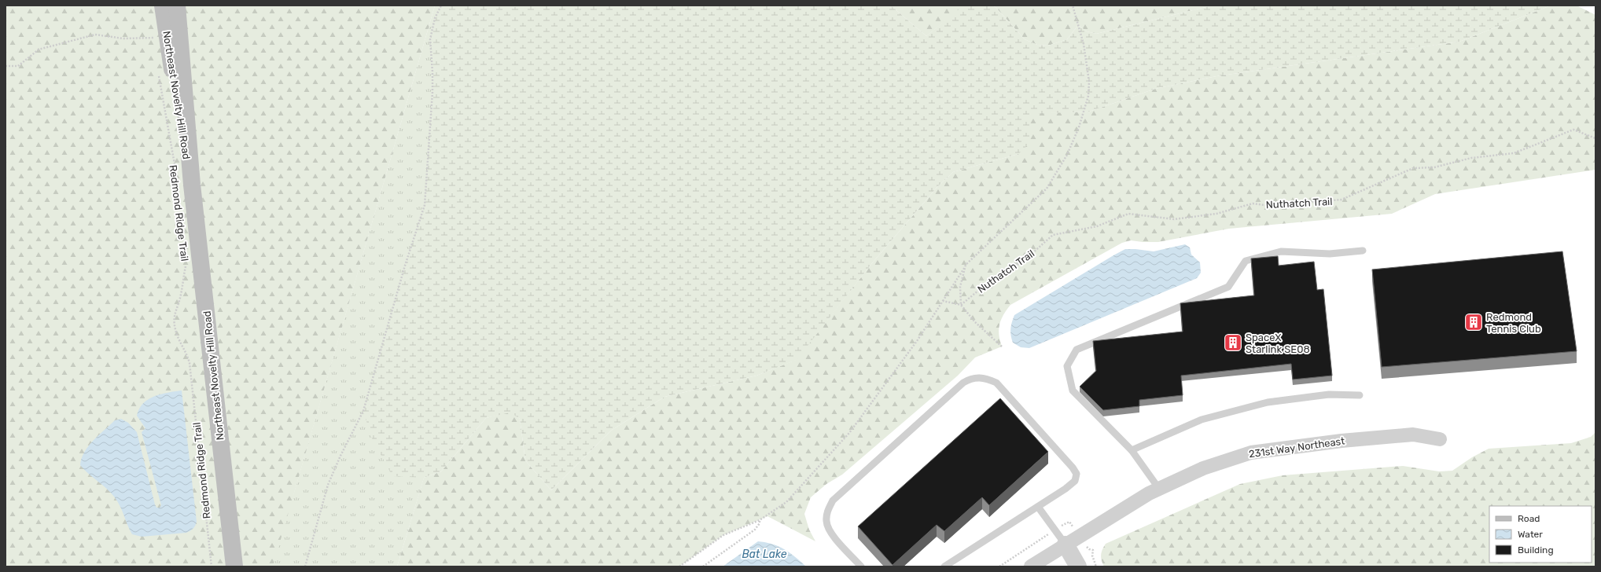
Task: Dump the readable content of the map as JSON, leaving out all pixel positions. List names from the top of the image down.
{
  "streets": {
    "main road": ["Northeast Novelty Hill Road"],
    "street": ["231st Way Northeast"],
    "path": ["Nuthatch Trail", "Redmond Ridge Trail"]
  },
  "water": ["Bat Lake"],
  "places": {
    "building": ["Redmond Tennis Club", "SpaceX Starlink SE08"]
  },
  "legend": ["Road", "Water", "Building"]
}
